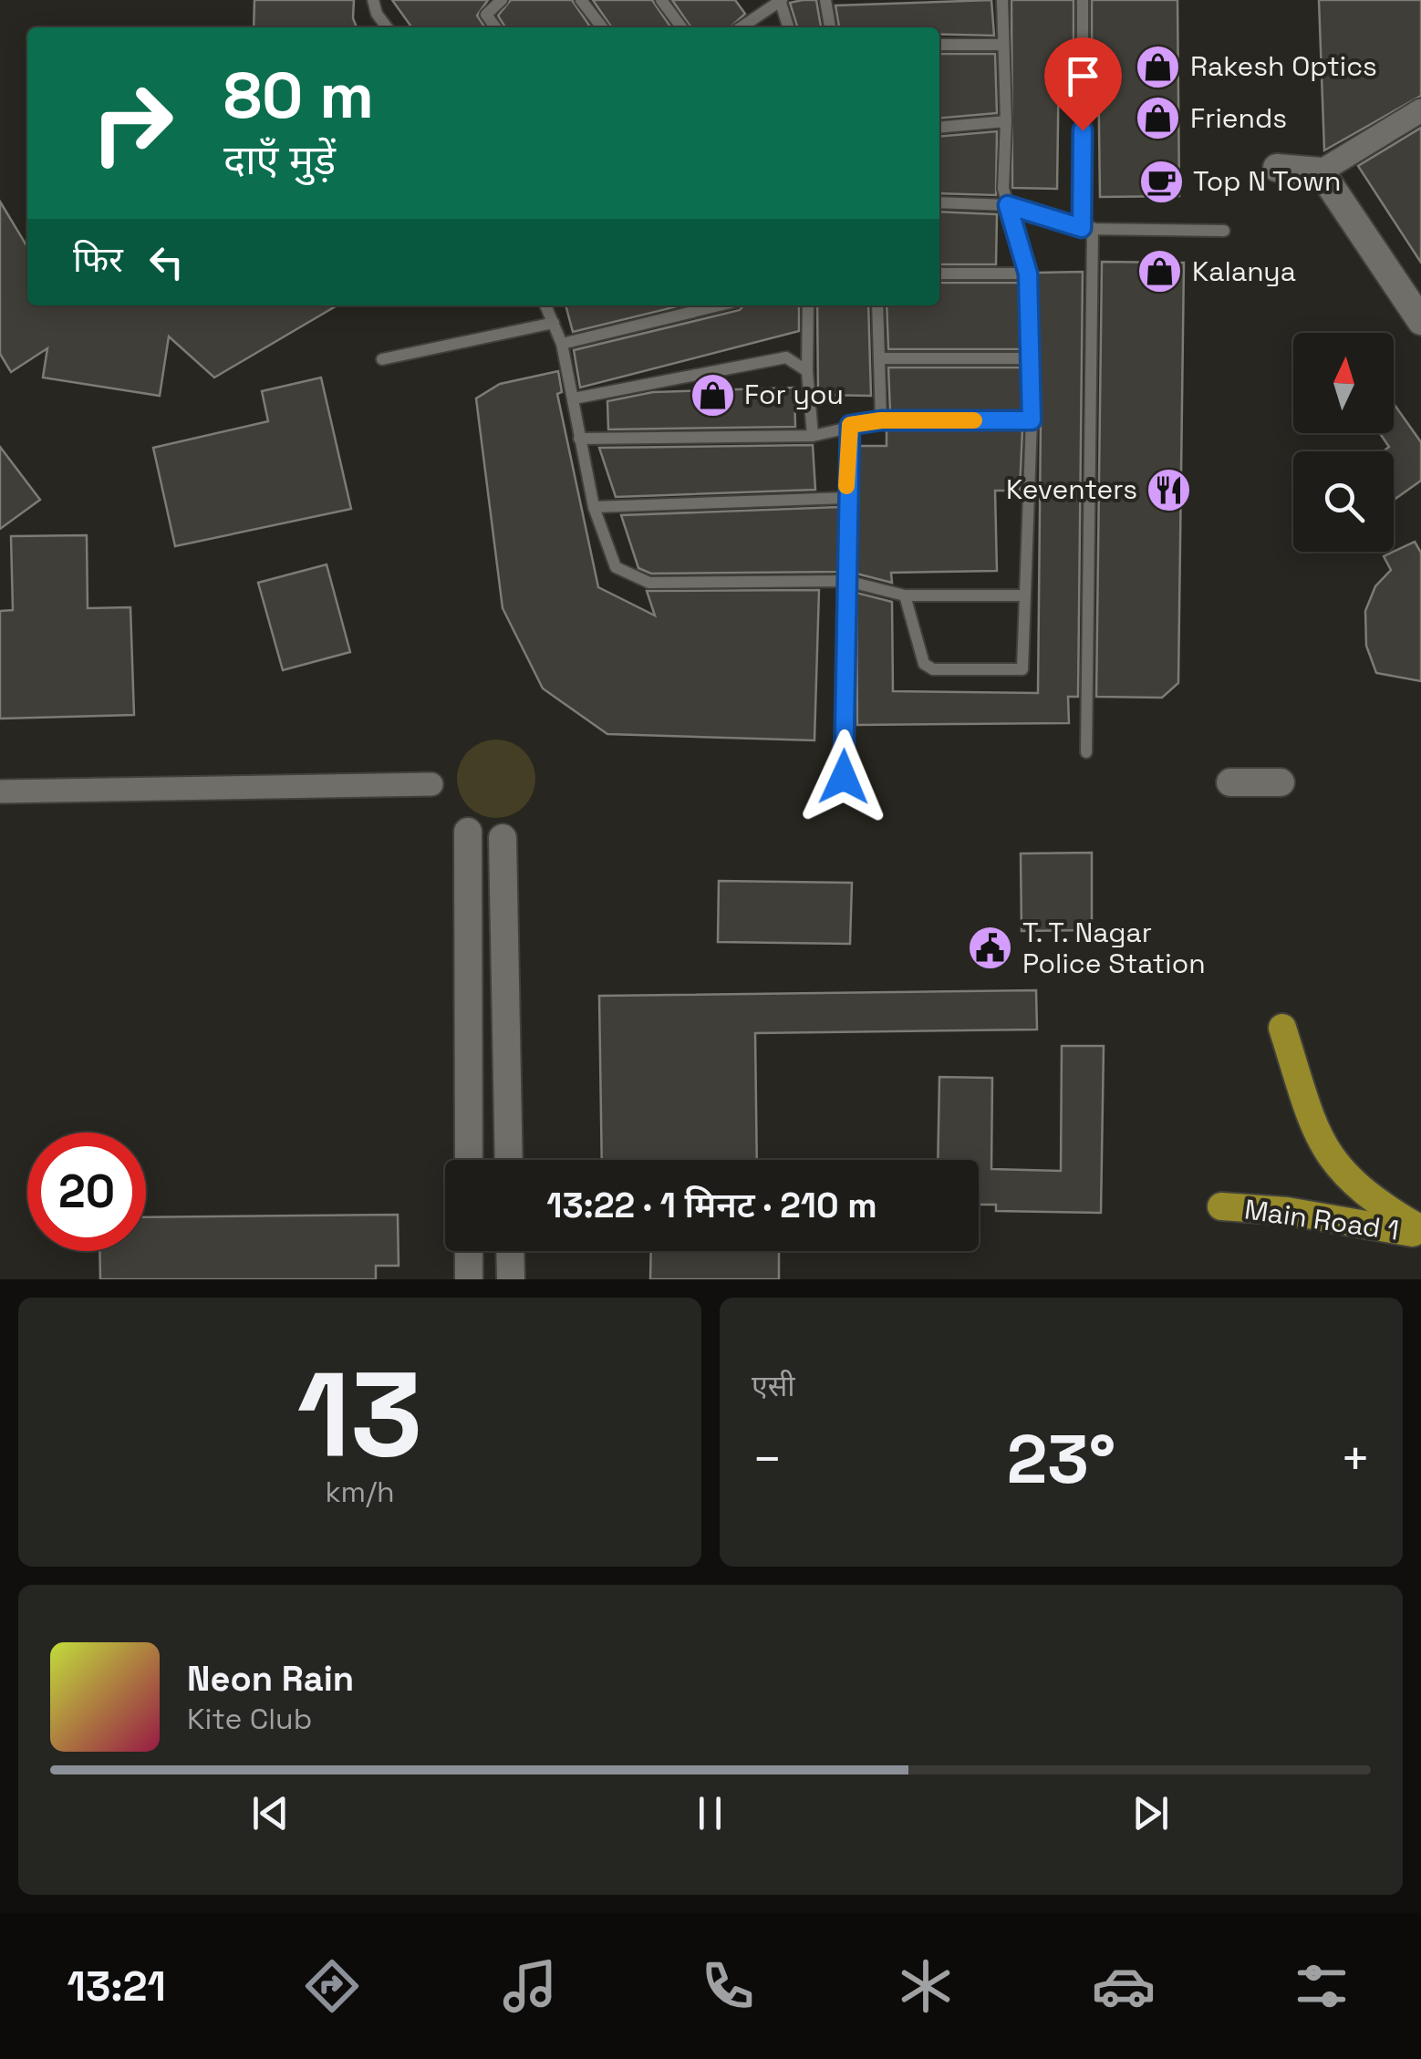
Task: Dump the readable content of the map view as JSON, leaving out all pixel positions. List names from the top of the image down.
{
  "streets": {
    "main road": ["Main Road 1"]
  },
  "places": {
    "shop": [
      "Rakesh Optics",
      "Friends",
      "Kalanya",
      "For you"
    ],
    "cafe": ["Top N Town"],
    "restaurant": ["Keventers"],
    "public building": ["T. T. Nagar Police Station"]
  },
  "north": "top",
  "page": {
    "turn": ["80 m", "दाएँ मुड़ें"],
    "then": "फिर",
    "limit": "20",
    "trip": "13:22 · 1 मिनट · 210 m",
    "tile": [
      ["13", "km/h"],
      "एसी"
    ],
    "heat": ["−", "23°", "+"],
    "song": ["Neon Rain", "Kite Club"],
    "tabs": "13:21"
  }
}
